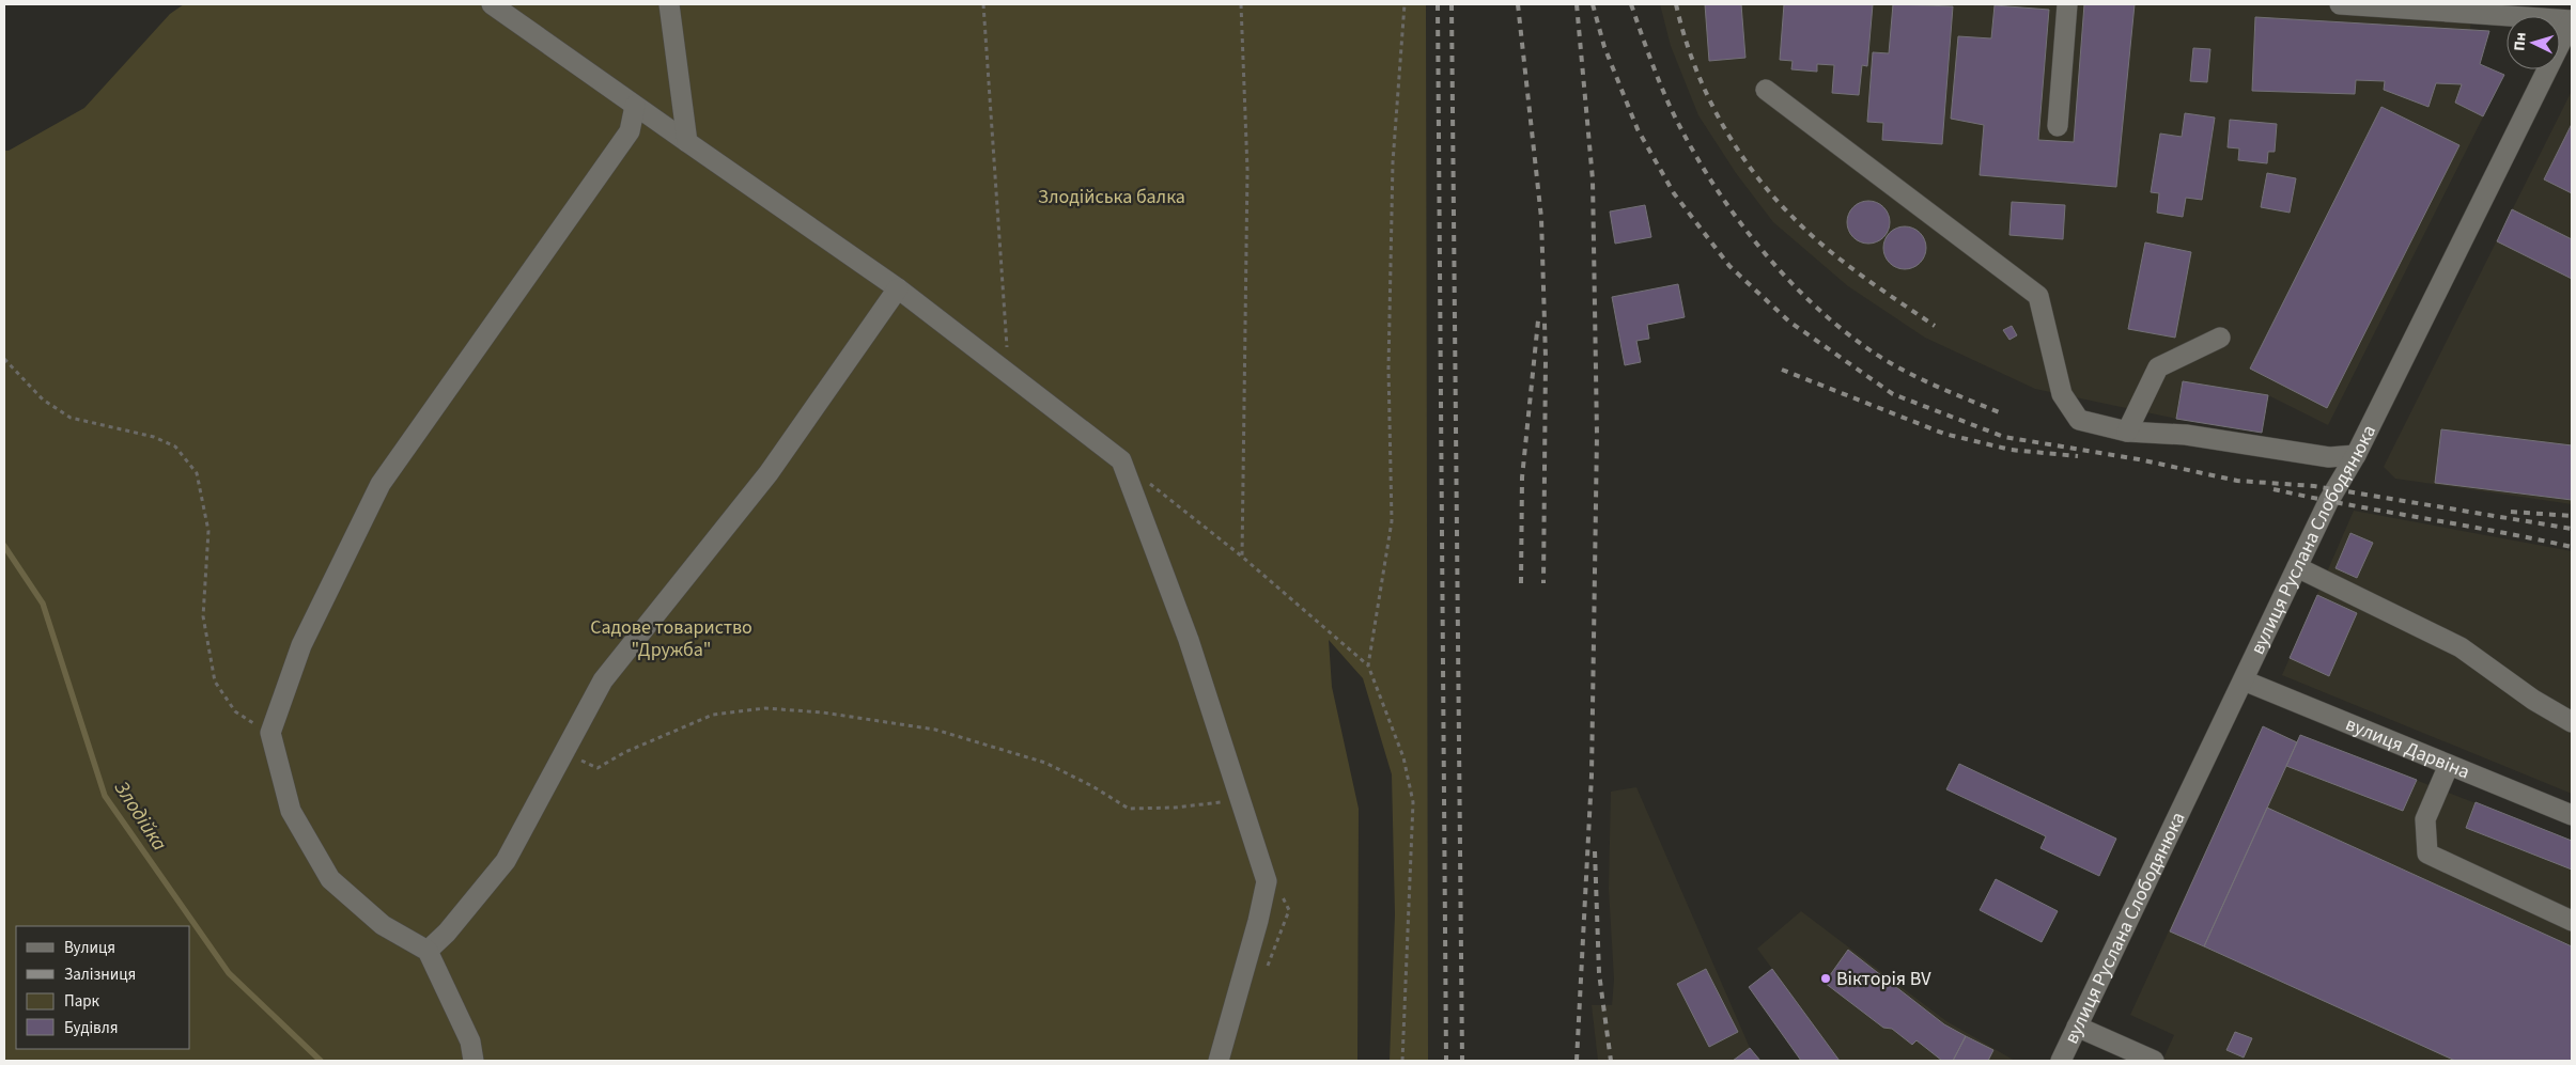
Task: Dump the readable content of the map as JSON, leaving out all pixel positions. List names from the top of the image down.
{
  "streets": {
    "street": ["вулиця Руслана Слободянюка", "вулиця Дарвіна"]
  },
  "crossings": [
    ["вулиця Руслана Слободянюка", "вулиця Дарвіна"]
  ],
  "water": ["Злодійка"],
  "parks": ["Злодійська балка", "Садове товариство \"Дружба\""],
  "places": ["Вікторія BV"],
  "legend": [
    "Вулиця",
    "Залізниця",
    "Парк",
    "Будівля"
  ],
  "north": "left"
}
